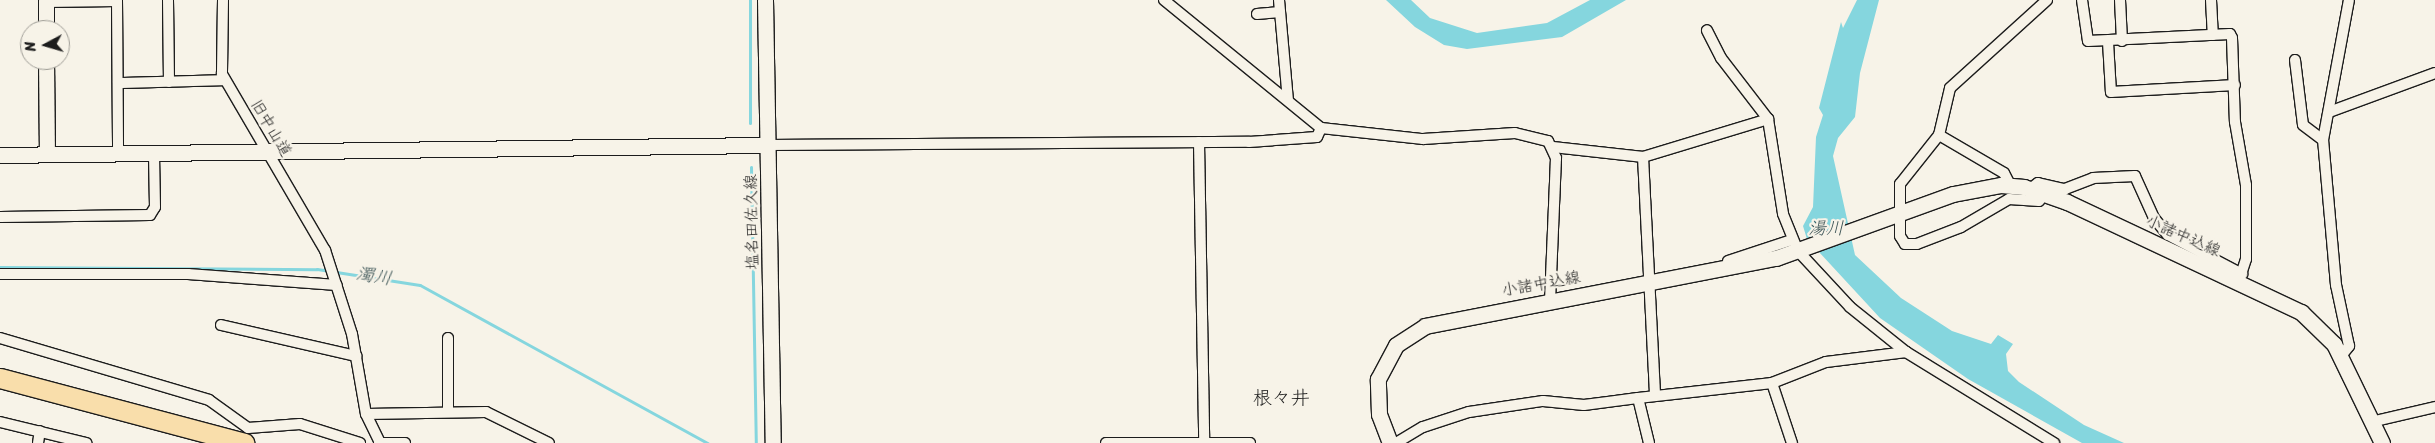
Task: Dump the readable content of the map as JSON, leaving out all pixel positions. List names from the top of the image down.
{
  "streets": {
    "main road": ["塩名田佐久線", "小諸中込線"],
    "street": ["旧中山道"]
  },
  "districts": ["根々井"],
  "water": ["湯川", "濁川"],
  "north": "left"
}
